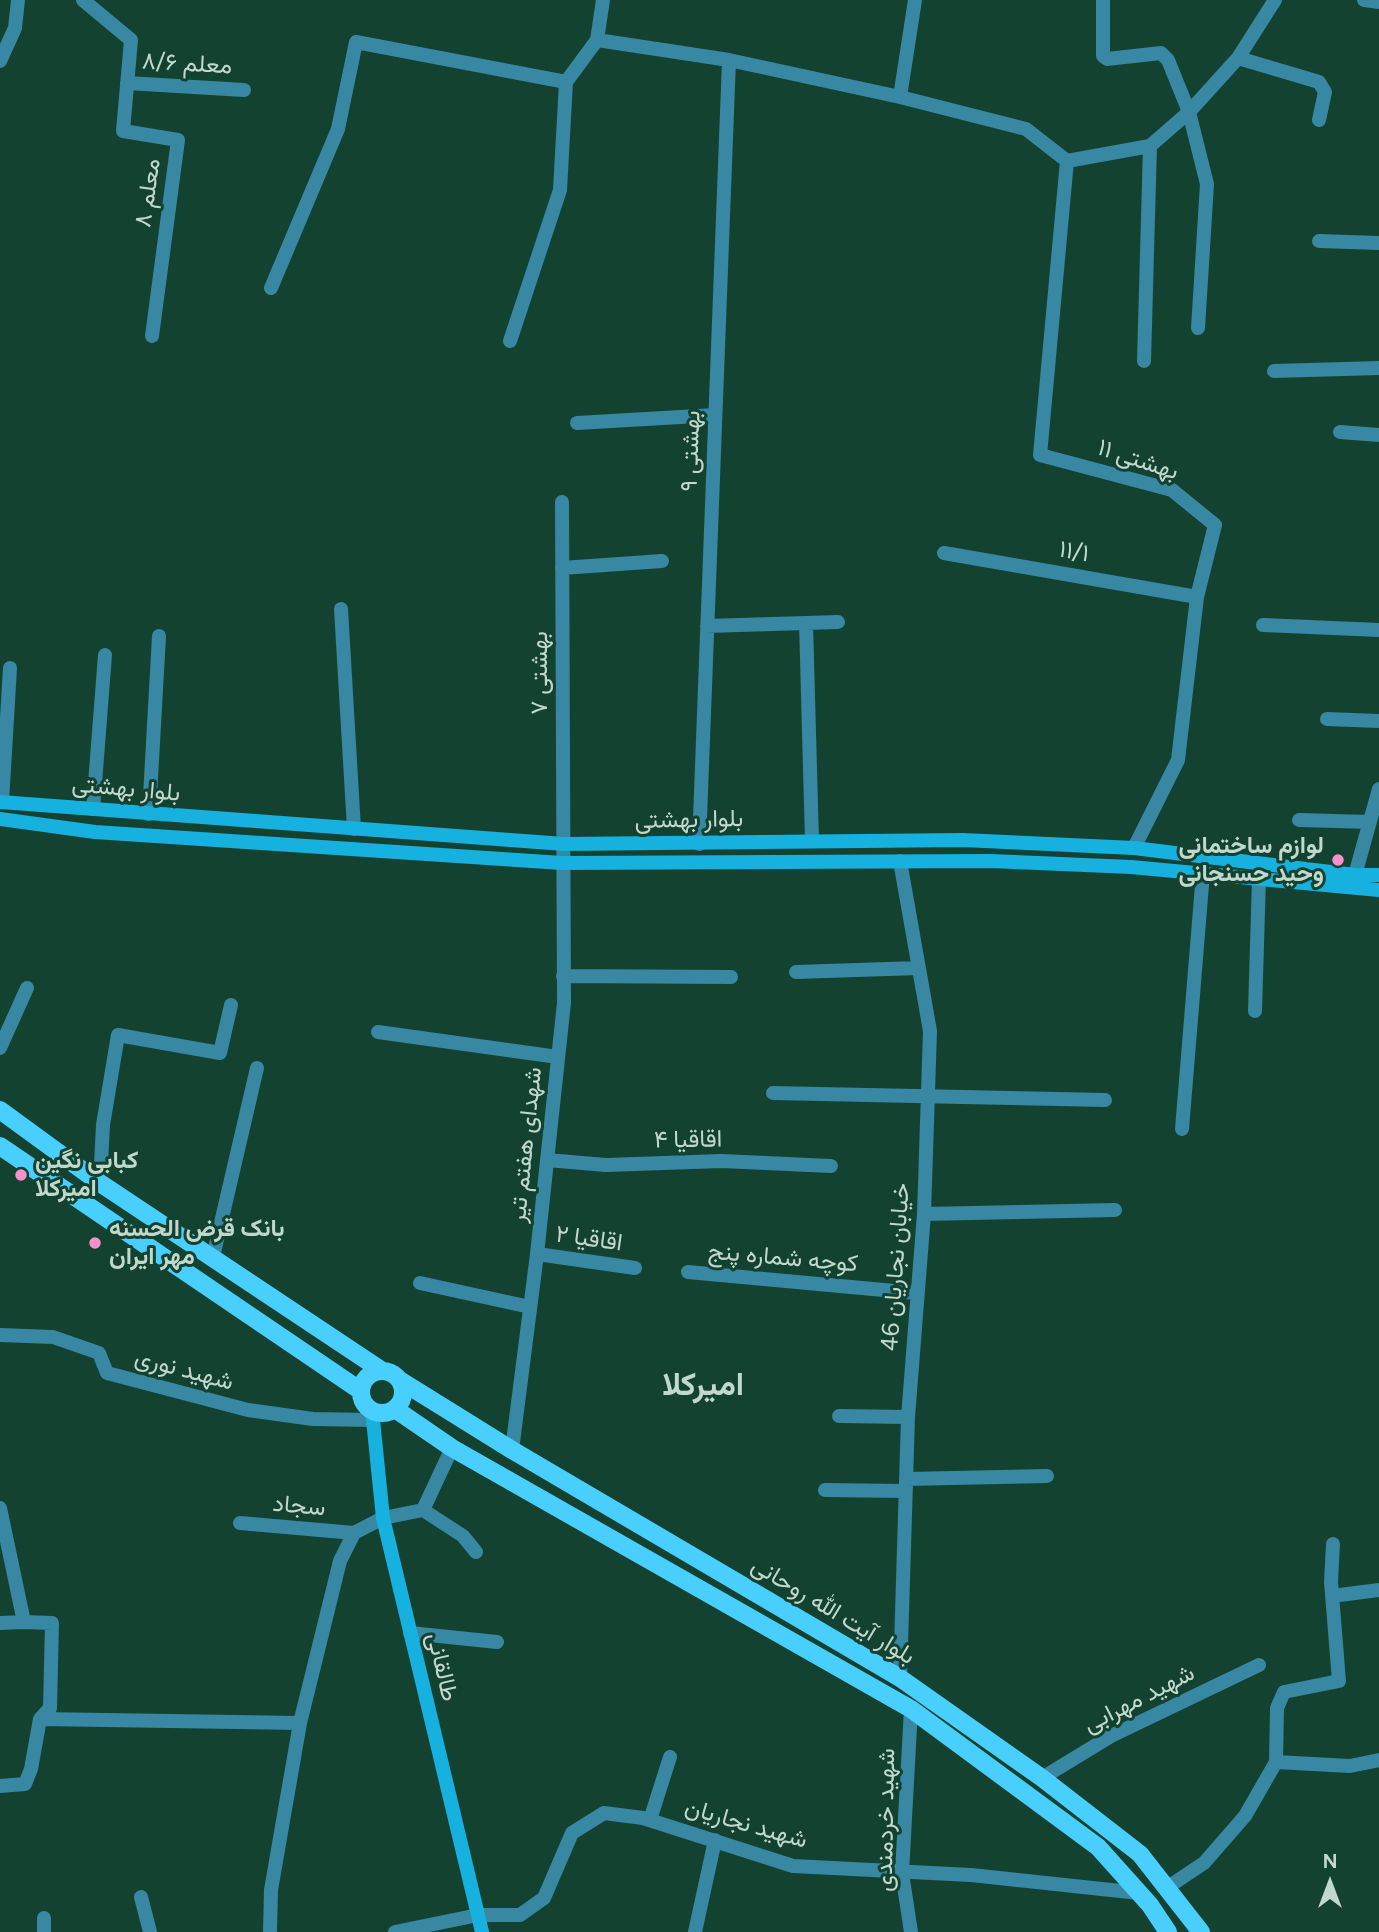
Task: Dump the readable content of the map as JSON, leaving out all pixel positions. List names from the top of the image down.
{
  "streets": {
    "main road": ["بلوار بهشتی", "بلوار آیت الله روحانی", "طالقانی"],
    "street": [
      "معلم ۸/۶",
      "معلم ۸",
      "بهشتی ۹",
      "بهشتی ۱۱",
      "۱۱/۱",
      "بهشتی ۷",
      "اقاقیا ۴",
      "شهدای هفتم تیر",
      "اقاقیا ۲",
      "کوچه شماره پنج",
      "خیابان نجاریان 46",
      "شهید نوری",
      "سجاد",
      "شهید مهرابی",
      "شهید خردمندی",
      "شهید نجاریان"
    ]
  },
  "crossings": [
    ["معلم ۸/۶", "معلم ۸"],
    ["بهشتی ۹", "بلوار بهشتی"],
    ["بهشتی ۱۱", "۱۱/۱"],
    ["بهشتی ۱۱", "بلوار بهشتی"],
    ["بهشتی ۷", "بلوار بهشتی"],
    ["بهشتی ۷", "شهدای هفتم تیر"],
    ["بلوار بهشتی", "شهدای هفتم تیر"],
    ["بلوار بهشتی", "خیابان نجاریان 46"],
    ["اقاقیا ۴", "شهدای هفتم تیر"],
    ["شهدای هفتم تیر", "اقاقیا ۲"],
    ["شهدای هفتم تیر", "بلوار آیت الله روحانی"],
    ["کوچه شماره پنج", "خیابان نجاریان 46"],
    ["خیابان نجاریان 46", "بلوار آیت الله روحانی"],
    ["شهید نوری", "بلوار آیت الله روحانی"],
    ["شهید نوری", "طالقانی"],
    ["بلوار آیت الله روحانی", "طالقانی"],
    ["بلوار آیت الله روحانی", "شهید مهرابی"],
    ["بلوار آیت الله روحانی", "شهید خردمندی"],
    ["بلوار آیت الله روحانی", "شهید نجاریان"],
    ["طالقانی", "شهید نجاریان"],
    ["شهید خردمندی", "شهید نجاریان"]
  ],
  "districts": ["امیرکلا"],
  "places": ["لوازم ساختمانی وحید حسنجانی", "کبابی نگین امیرکلا", "بانک قرض الحسنه مهر ایران"],
  "north": "top"
}
